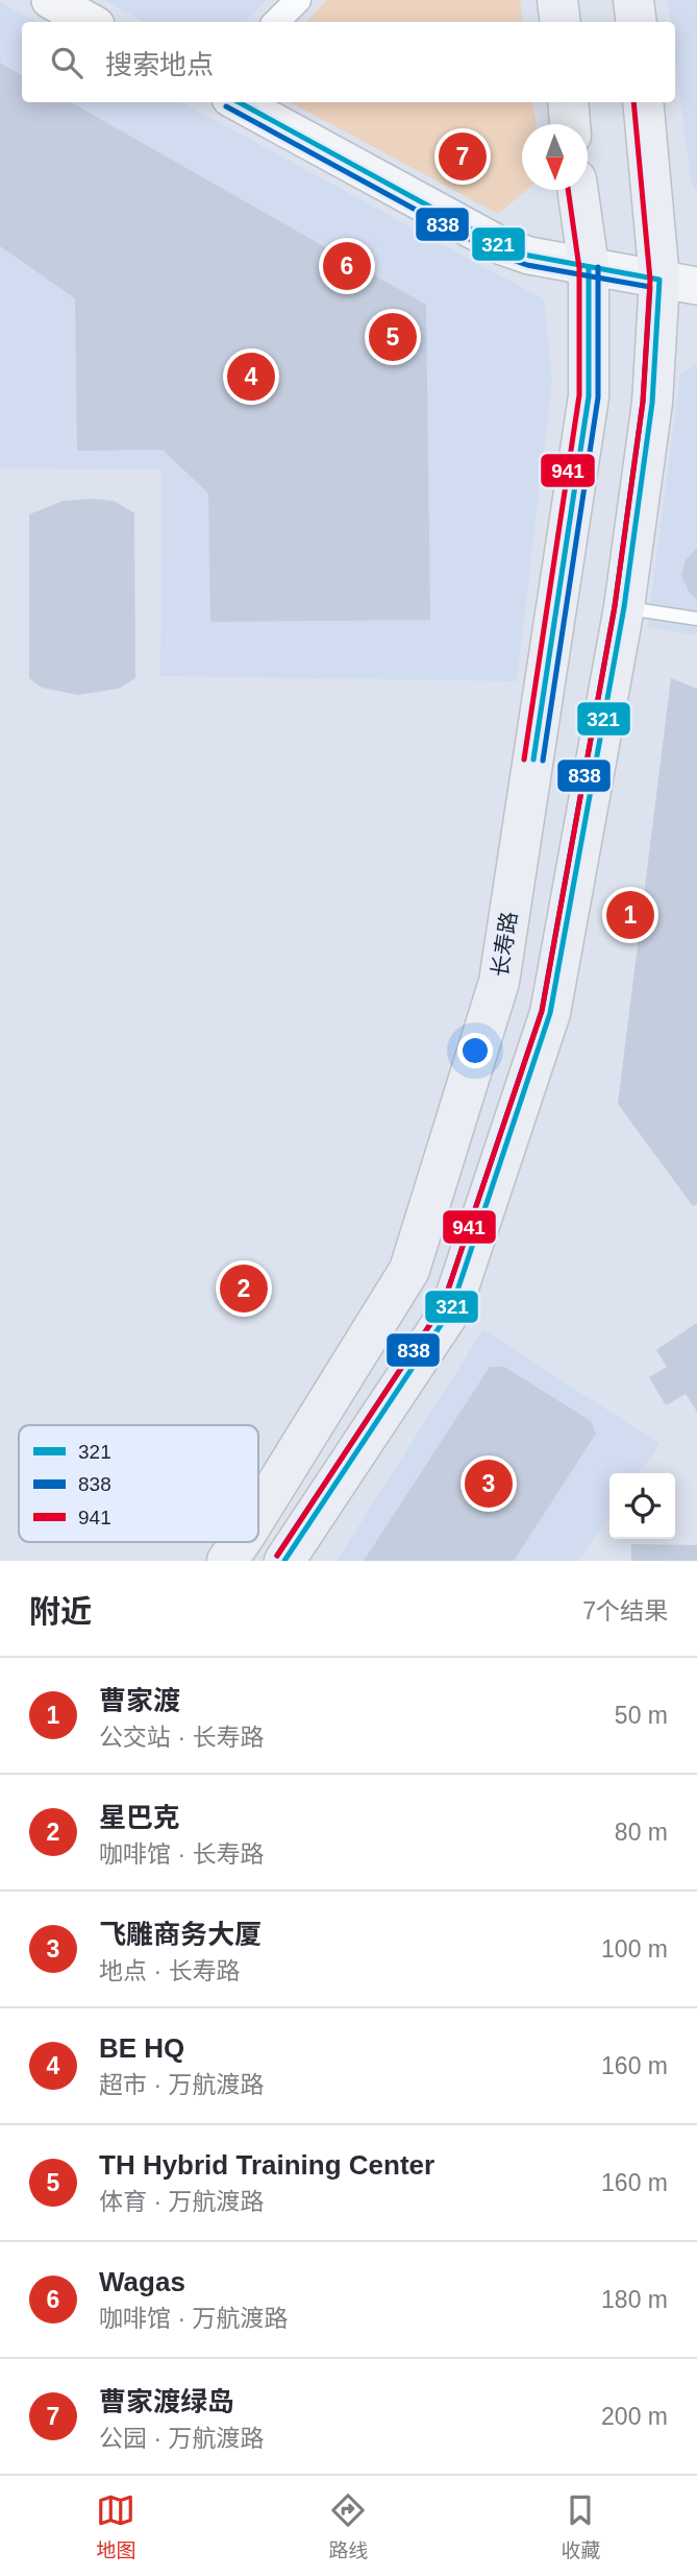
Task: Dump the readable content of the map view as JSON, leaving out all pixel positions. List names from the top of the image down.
{
  "streets": {
    "main road": ["长寿路"]
  },
  "lines": ["transit line 321", "transit line 941", "transit line 838"],
  "legend": ["321", "838", "941"],
  "north": "bottom",
  "page": {
    "search": "搜索地点",
    "pins": [
      "7",
      "6",
      "5",
      "4",
      "1",
      "2",
      "3"
    ],
    "heading": ["附近", "7个结果"],
    "list": [
      {
        "mark": "1",
        "name": "曹家渡",
        "note": "公交站 · 长寿路",
        "value": "50 m"
      },
      {
        "mark": "2",
        "name": "星巴克",
        "note": "咖啡馆 · 长寿路",
        "value": "80 m"
      },
      {
        "mark": "3",
        "name": "飞雕商务大厦",
        "note": "地点 · 长寿路",
        "value": "100 m"
      },
      {
        "mark": "4",
        "name": "BE HQ",
        "note": "超市 · 万航渡路",
        "value": "160 m"
      },
      {
        "mark": "5",
        "name": "TH Hybrid Training Center",
        "note": "体育 · 万航渡路",
        "value": "160 m"
      },
      {
        "mark": "6",
        "name": "Wagas",
        "note": "咖啡馆 · 万航渡路",
        "value": "180 m"
      },
      {
        "mark": "7",
        "name": "曹家渡绿岛",
        "note": "公园 · 万航渡路",
        "value": "200 m"
      }
    ],
    "nav": ["地图", "路线", "收藏"]
  }
}
